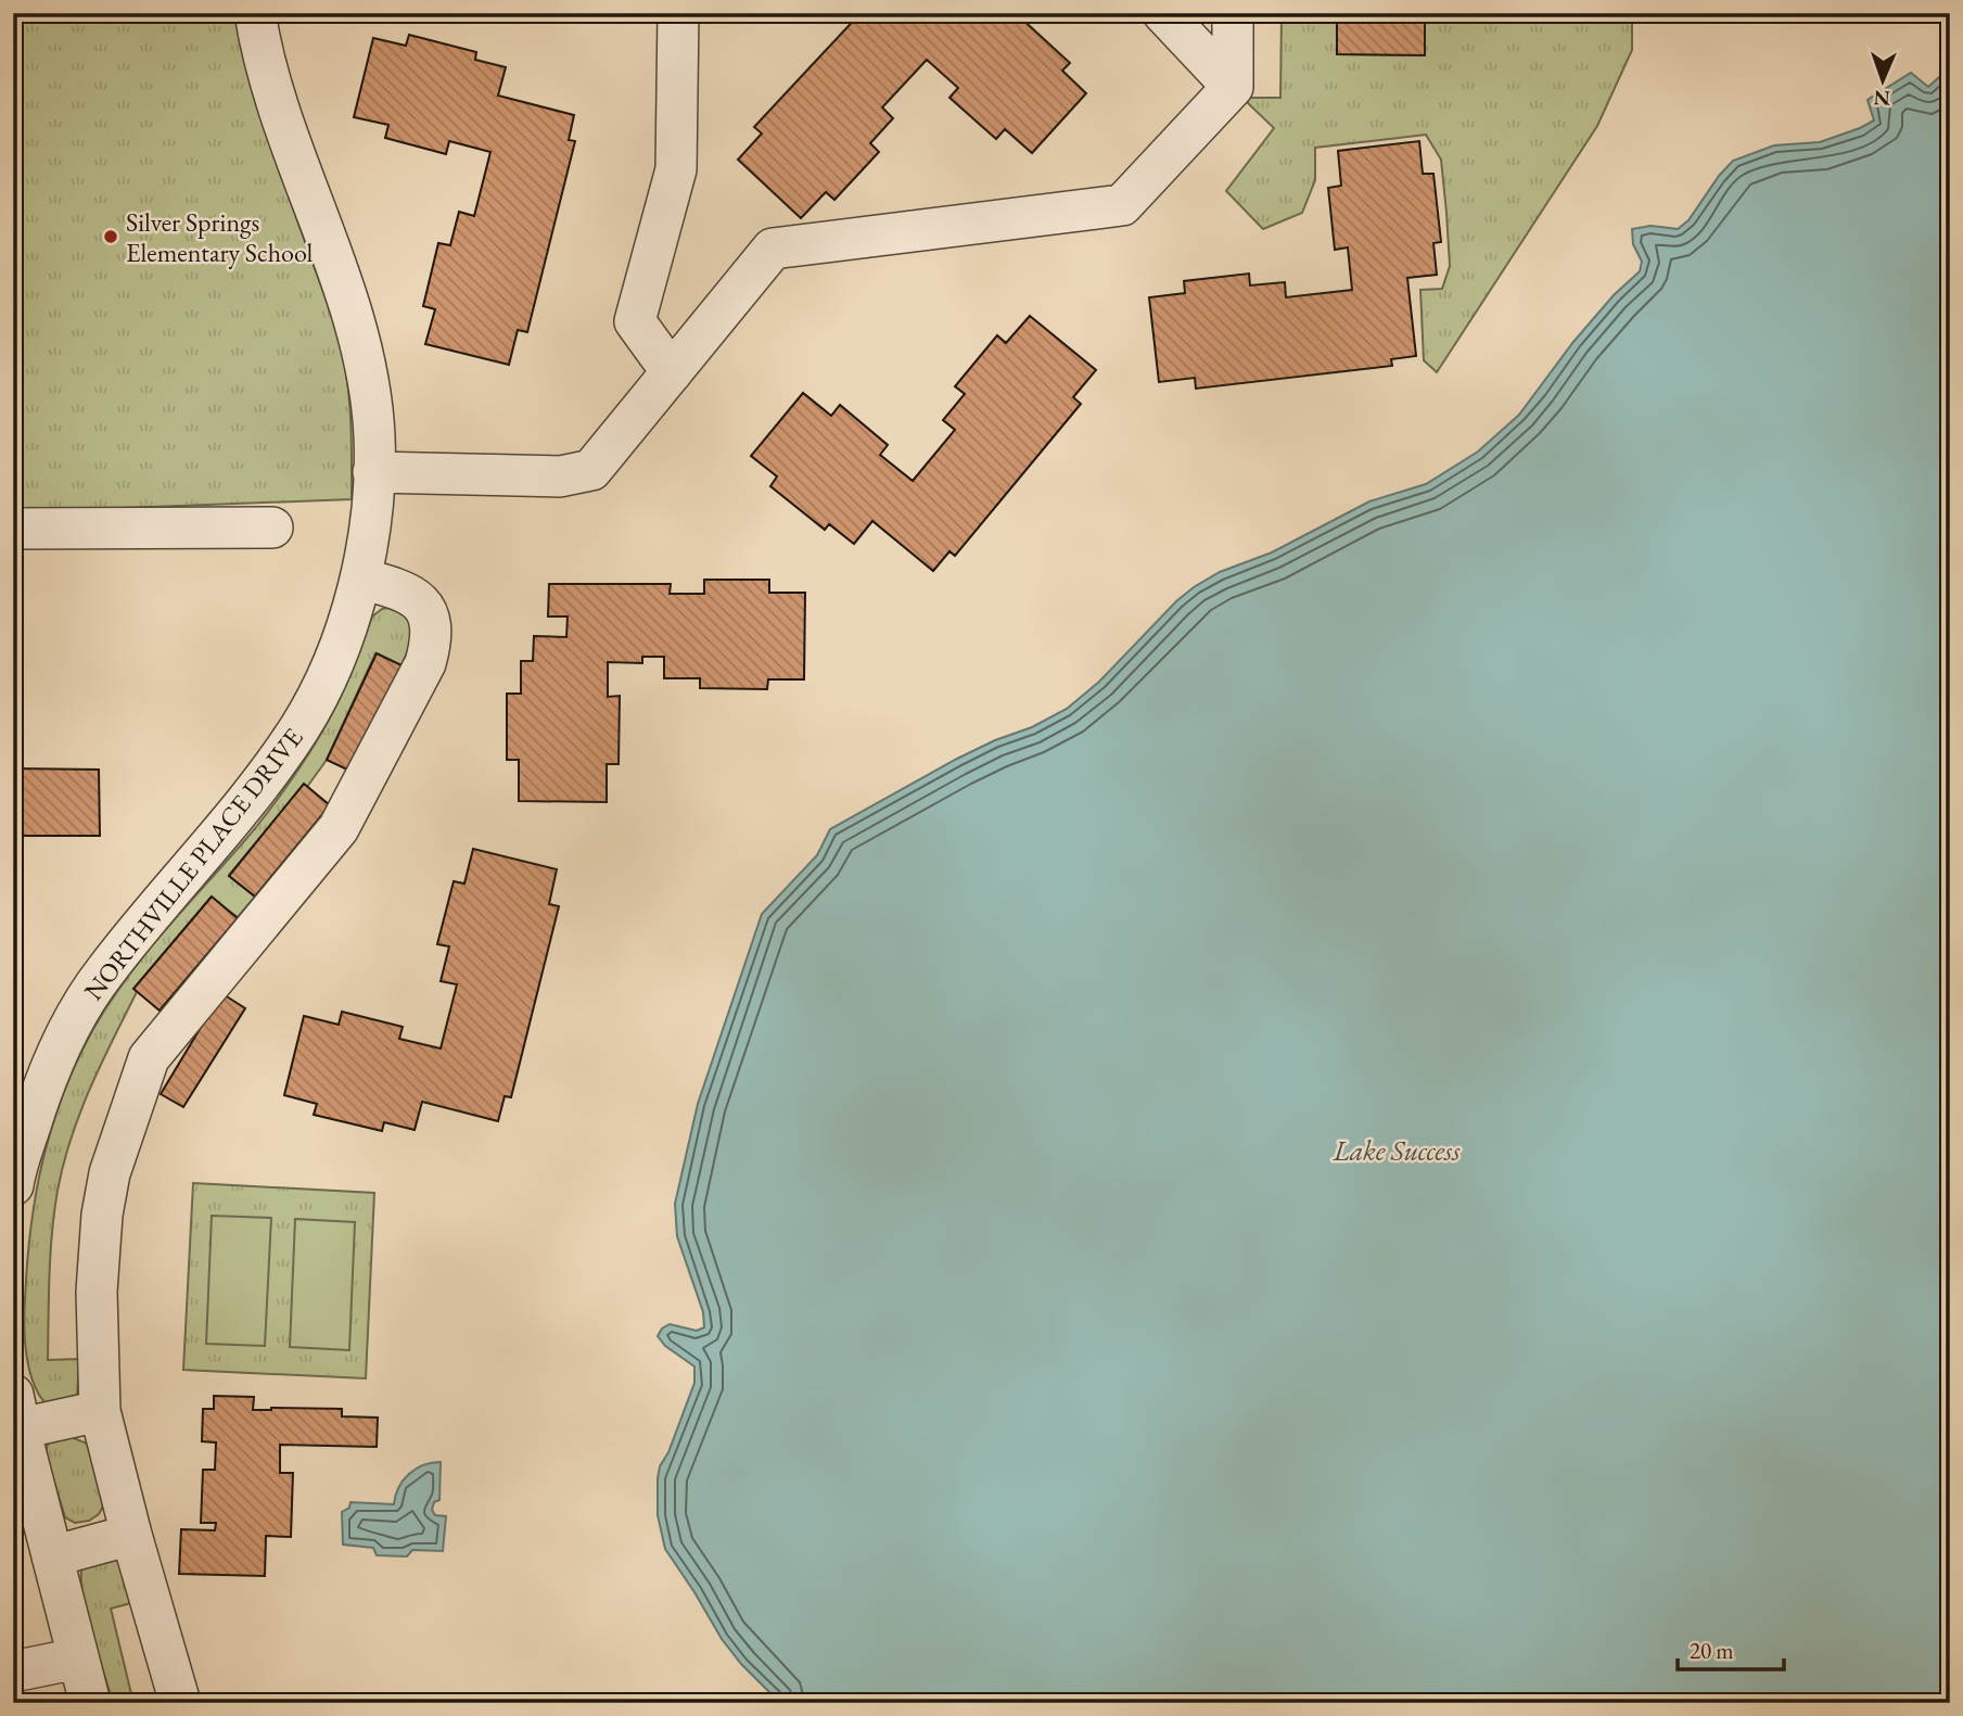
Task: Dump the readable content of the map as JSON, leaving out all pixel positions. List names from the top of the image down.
{
  "streets": {
    "street": ["NORTHVILLE PLACE DRIVE"]
  },
  "water": ["Lake Success"],
  "places": ["Silver Springs Elementary School"],
  "scale_bar": "20 m",
  "north": "bottom"
}
